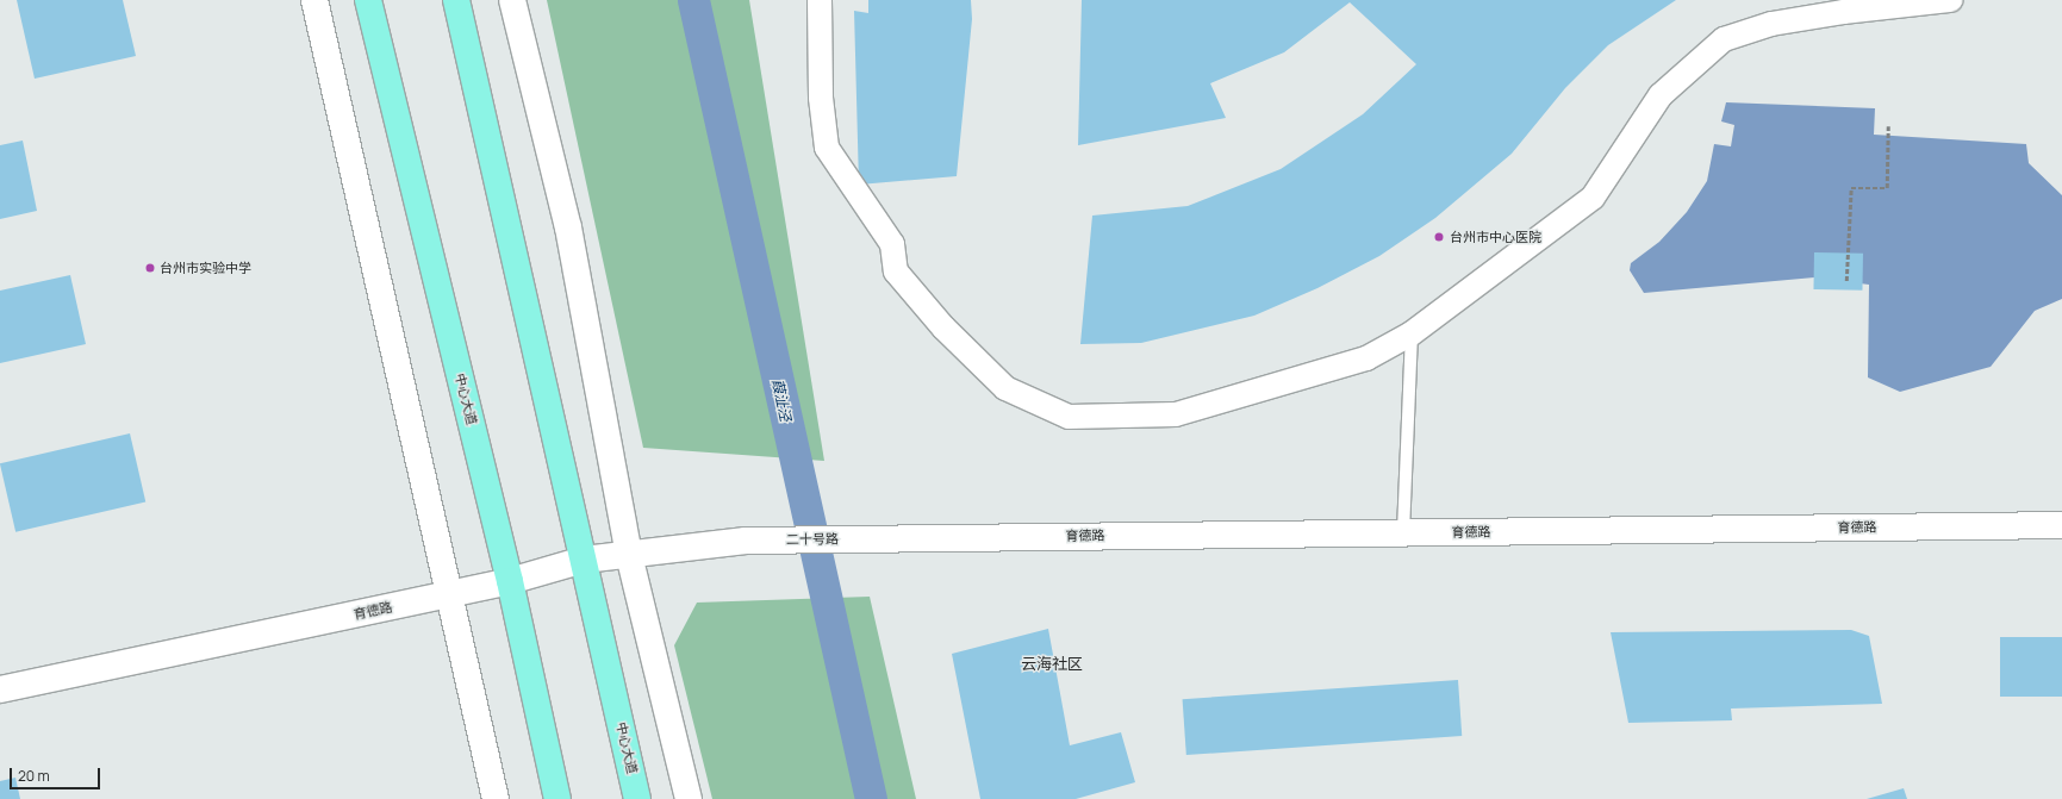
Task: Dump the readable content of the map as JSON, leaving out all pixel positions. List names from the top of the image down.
{
  "streets": {
    "main road": ["中心大道"],
    "street": ["育德路", "二十号路"]
  },
  "crossings": [
    ["中心大道", "育德路"],
    ["育德路", "二十号路"]
  ],
  "districts": ["云海社区"],
  "water": ["葭沚泾"],
  "places": ["台州市中心医院", "台州市实验中学"],
  "scale_bar": "20 m"
}
